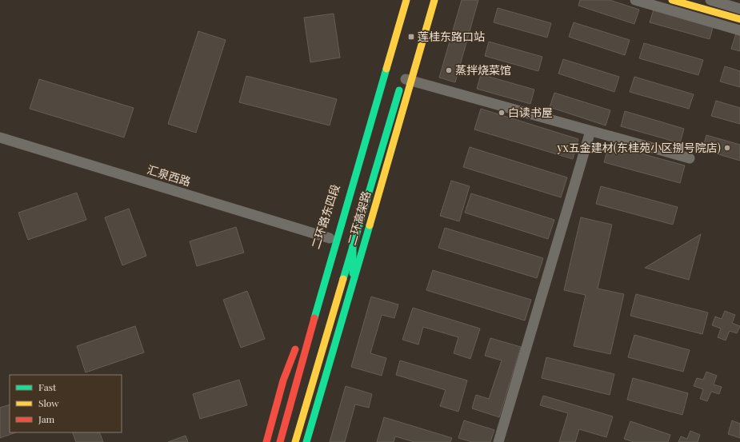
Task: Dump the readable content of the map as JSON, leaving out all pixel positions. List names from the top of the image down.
{
  "streets": {
    "main road": ["二环路东四段", "二环高架路"],
    "street": ["汇泉西路"]
  },
  "crossings": [
    ["汇泉西路", "二环路东四段"],
    ["汇泉西路", "二环高架路"],
    ["二环路东四段", "二环高架路"]
  ],
  "places": {
    "transit": ["莲桂东路口站"],
    "other": ["蒸拌烧菜馆", "白读书屋", "yx五金建材(东桂苑小区捌号院店)"]
  },
  "legend": ["Fast", "Slow", "Jam"]
}
